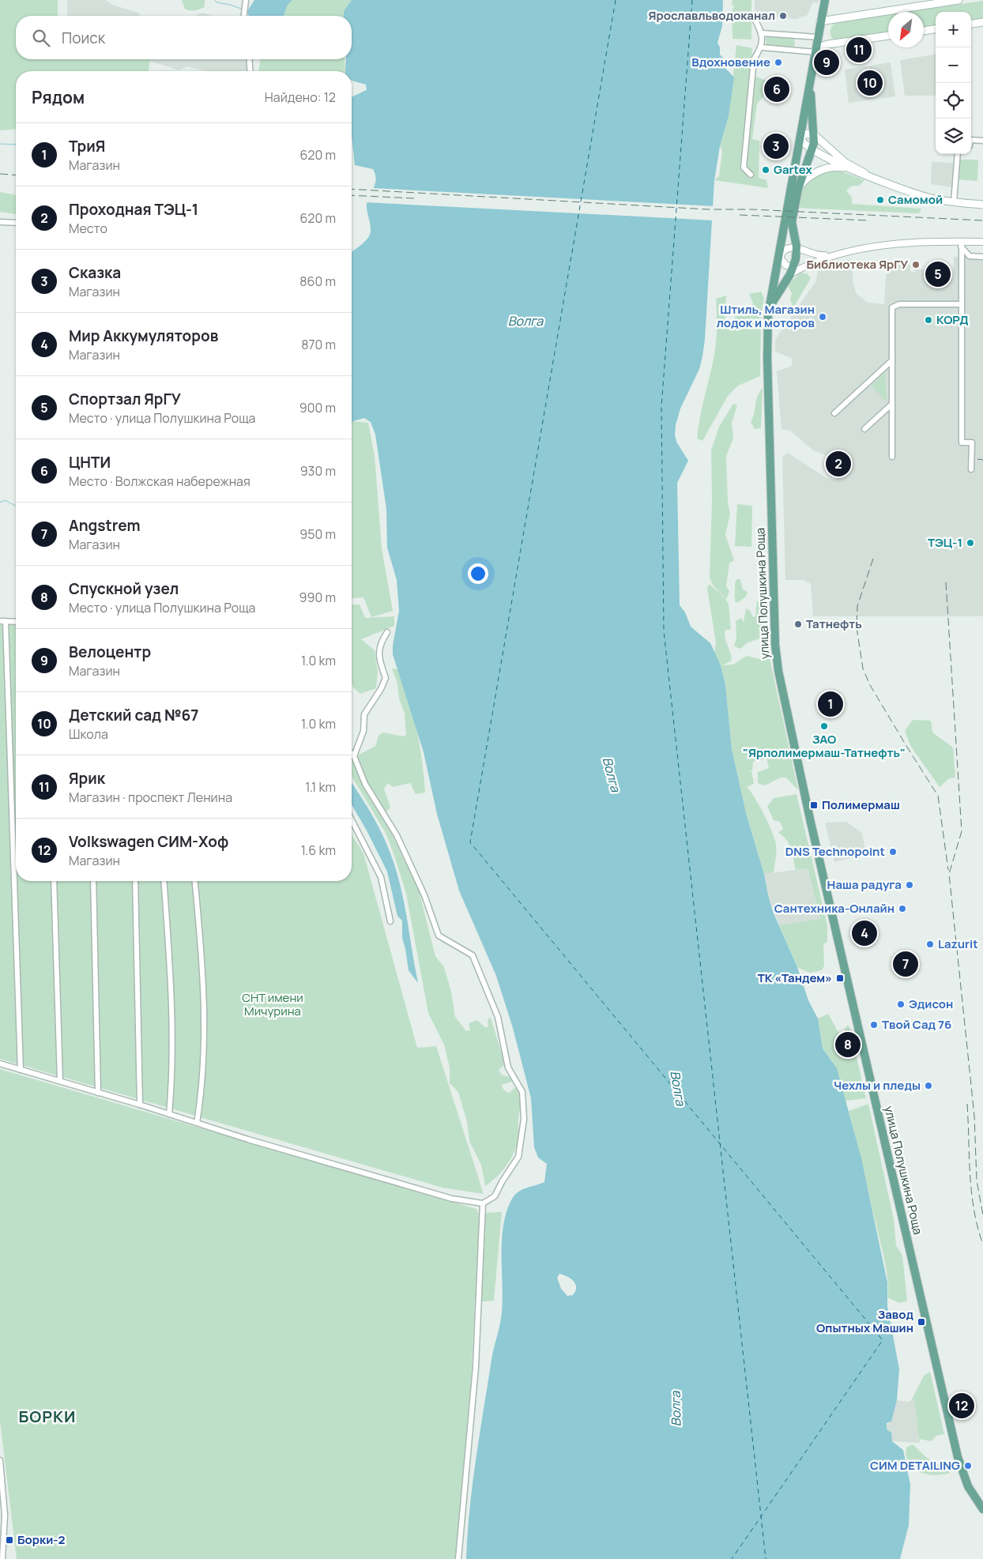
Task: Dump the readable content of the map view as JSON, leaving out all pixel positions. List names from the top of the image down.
{
  "streets": {
    "main road": ["улица Полушкина Роща"]
  },
  "districts": ["БОРКИ"],
  "water": ["Волга"],
  "parks": ["СНТ имени Мичурина"],
  "places": {
    "other": [
      "Ярославльводоканал",
      "Вдохновение",
      "Gartex",
      "Самомой",
      "Библиотека ЯрГУ",
      "Штиль, Магазин лодок и моторов",
      "КОРД",
      "ТЭЦ-1",
      "Татнефть",
      "ЗАО \"Ярполимермаш-Татнефть\"",
      "DNS Technopoint",
      "Наша радуга",
      "Сантехника-Онлайн",
      "Lazurit",
      "Эдисон",
      "Твой Сад 76",
      "Чехлы и пледы",
      "СИМ DETAILING"
    ],
    "transit": [
      "Полимермаш",
      "ТК «Тандем»",
      "Завод Опытных Машин",
      "Борки-2"
    ]
  },
  "north": "bottom left",
  "page": {
    "map_buttons": ["+", "−"],
    "search": "Поиск",
    "pins": [
      "11",
      "9",
      "10",
      "6",
      "3",
      "5",
      "2",
      "1",
      "4",
      "7",
      "8",
      "12"
    ],
    "heading": ["Рядом", "Найдено: 12"],
    "list": [
      {
        "mark": "1",
        "name": "ТриЯ",
        "note": "Магазин",
        "value": "620 m"
      },
      {
        "mark": "2",
        "name": "Проходная ТЭЦ-1",
        "note": "Место",
        "value": "620 m"
      },
      {
        "mark": "3",
        "name": "Сказка",
        "note": "Магазин",
        "value": "860 m"
      },
      {
        "mark": "4",
        "name": "Мир Аккумуляторов",
        "note": "Магазин",
        "value": "870 m"
      },
      {
        "mark": "5",
        "name": "Cпортзал ЯрГУ",
        "note": "Место · улица Полушкина Роща",
        "value": "900 m"
      },
      {
        "mark": "6",
        "name": "ЦНТИ",
        "note": "Место · Волжская набережная",
        "value": "930 m"
      },
      {
        "mark": "7",
        "name": "Angstrem",
        "note": "Магазин",
        "value": "950 m"
      },
      {
        "mark": "8",
        "name": "Спускной узел",
        "note": "Место · улица Полушкина Роща",
        "value": "990 m"
      },
      {
        "mark": "9",
        "name": "Велоцентр",
        "note": "Магазин",
        "value": "1.0 km"
      },
      {
        "mark": "10",
        "name": "Детский сад №67",
        "note": "Школа",
        "value": "1.0 km"
      },
      {
        "mark": "11",
        "name": "Ярик",
        "note": "Магазин · проспект Ленина",
        "value": "1.1 km"
      },
      {
        "mark": "12",
        "name": "Volkswagen СИМ-Хоф",
        "note": "Магазин",
        "value": "1.6 km"
      }
    ]
  }
}
